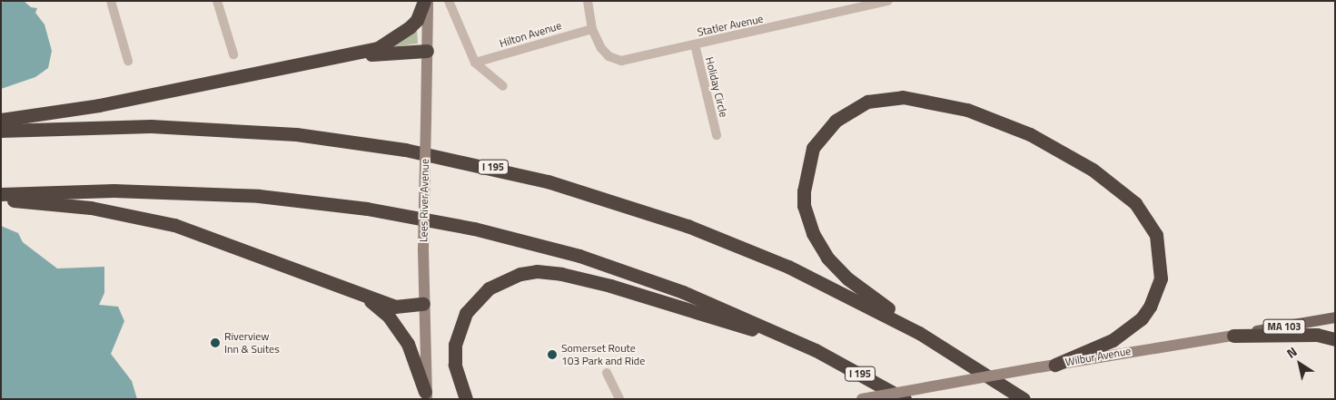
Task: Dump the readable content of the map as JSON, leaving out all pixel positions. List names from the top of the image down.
{
  "streets": {
    "highway": ["I 195"],
    "main road": ["Lees River Avenue", "MA 103", "Wilbur Avenue"],
    "street": ["Statler Avenue", "Hilton Avenue", "Holiday Circle"]
  },
  "crossings": [
    ["Statler Avenue", "Hilton Avenue"],
    ["Statler Avenue", "Holiday Circle"]
  ],
  "places": ["Riverview Inn & Suites", "Somerset Route 103 Park and Ride"],
  "north": "top left"
}
